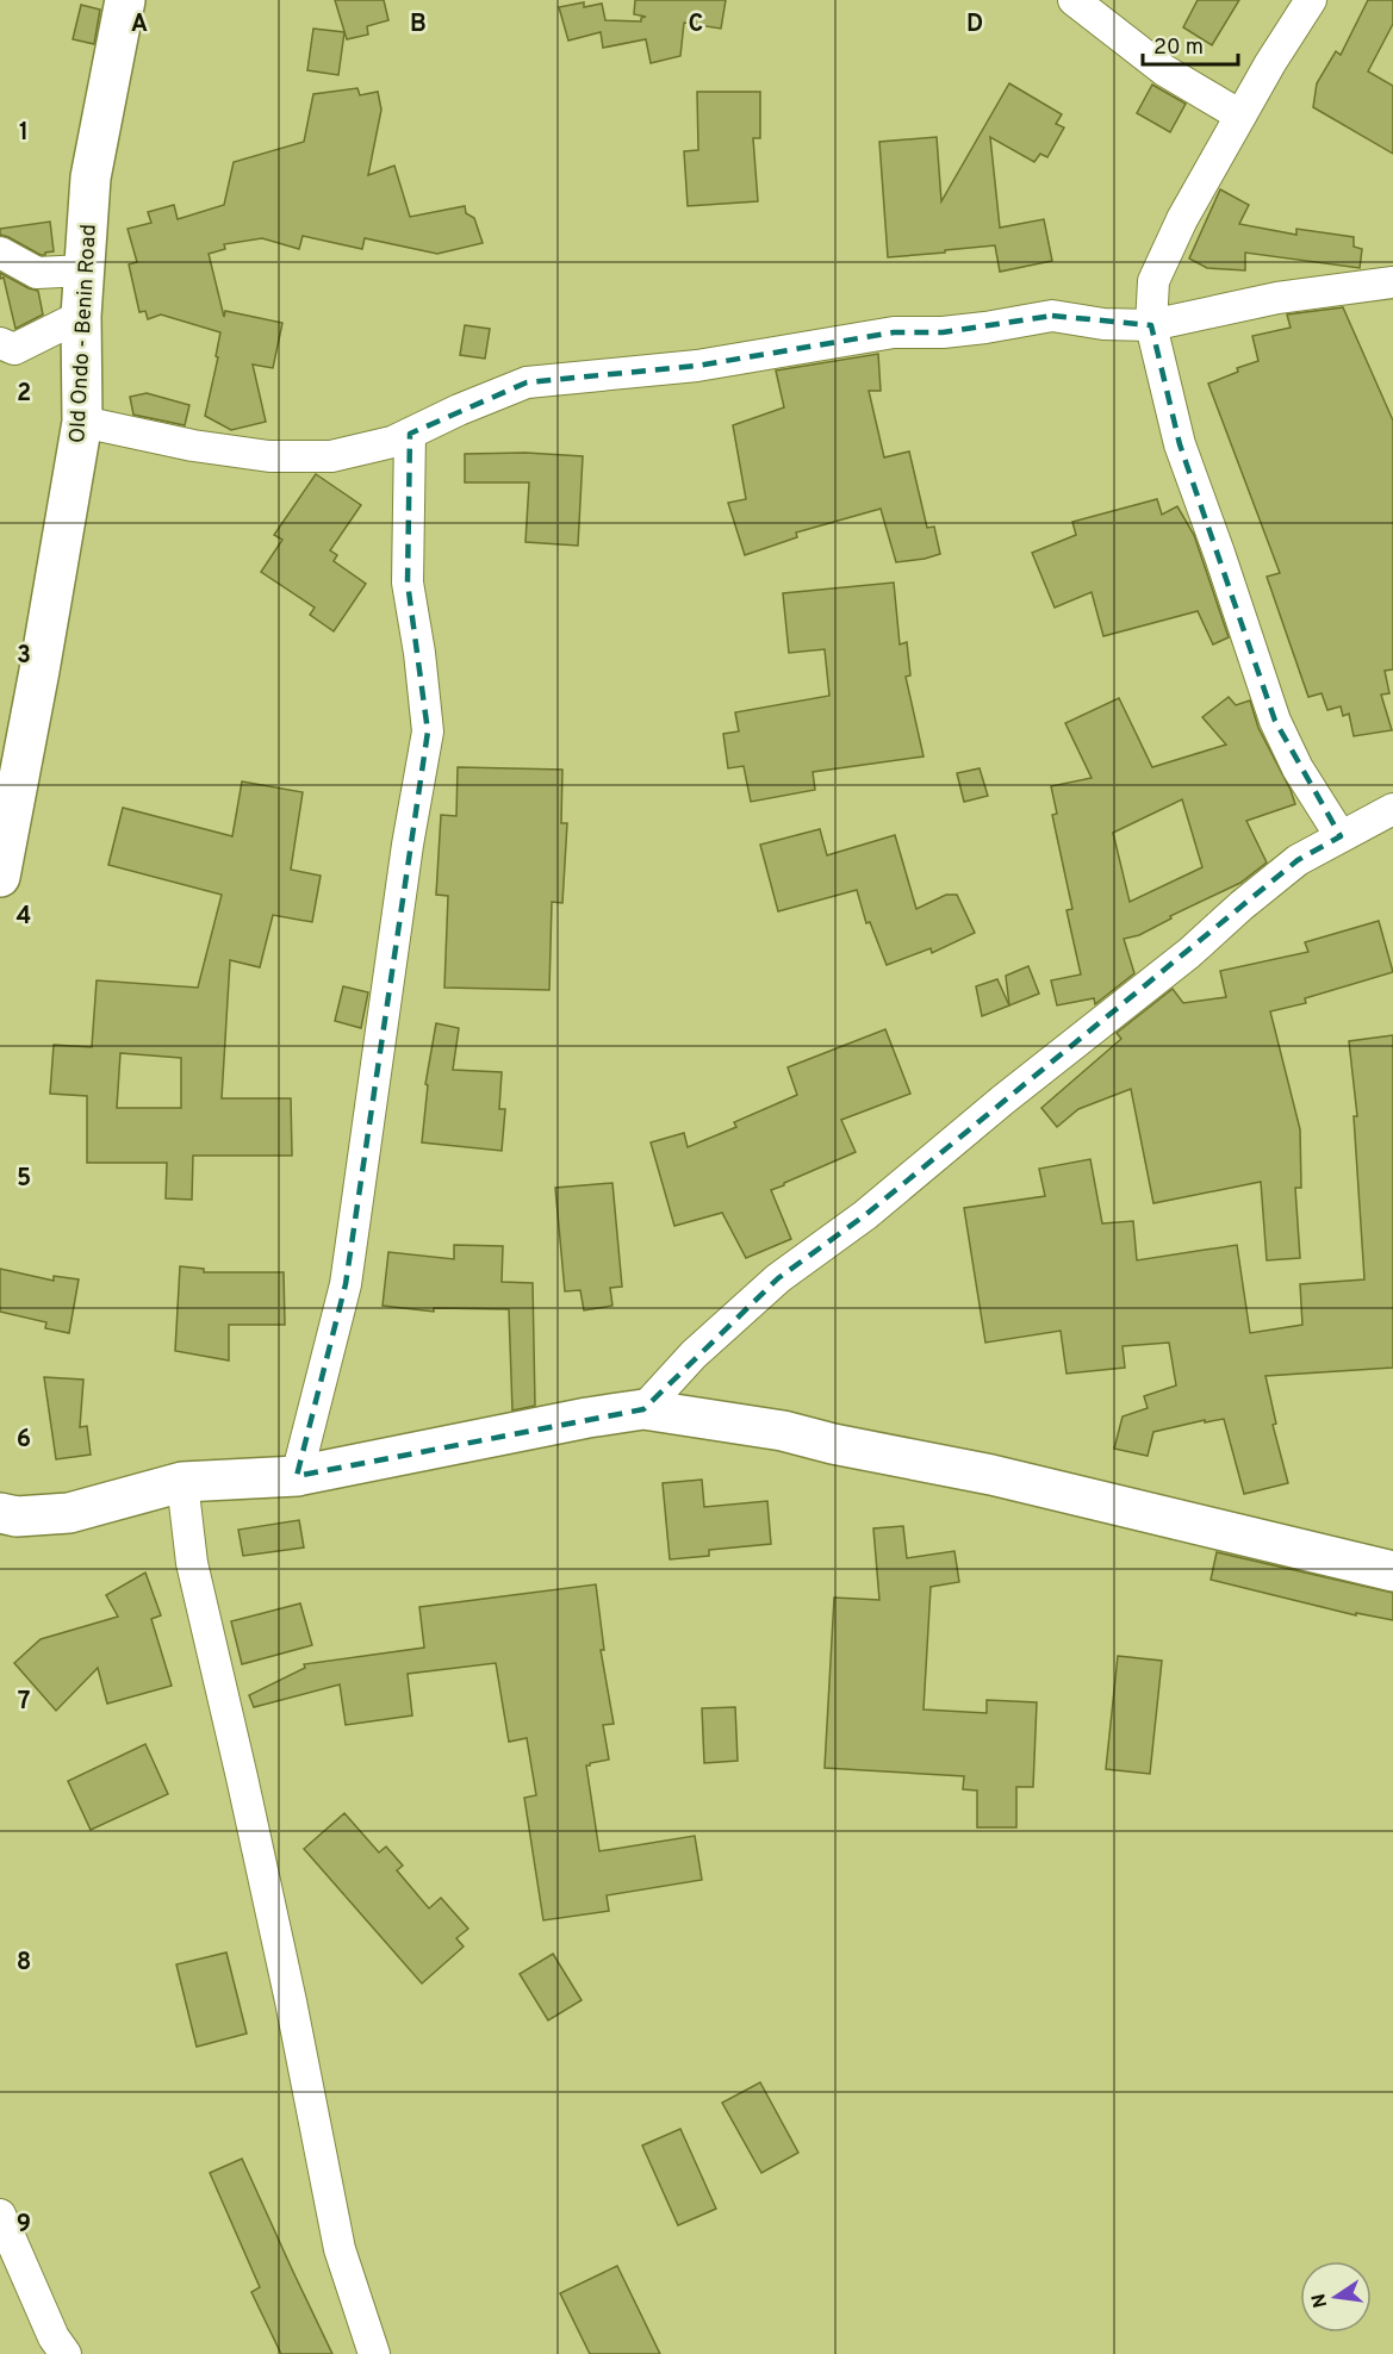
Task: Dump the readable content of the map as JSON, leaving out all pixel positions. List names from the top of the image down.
{
  "streets": {
    "street": ["Old Ondo - Benin Road"]
  },
  "scale_bar": "20 m",
  "north": "left",
  "grid": {
    "columns": [
      "A",
      "B",
      "C",
      "D"
    ],
    "rows": [
      "1",
      "2",
      "3",
      "4",
      "5",
      "6",
      "7",
      "8",
      "9"
    ]
  }
}
